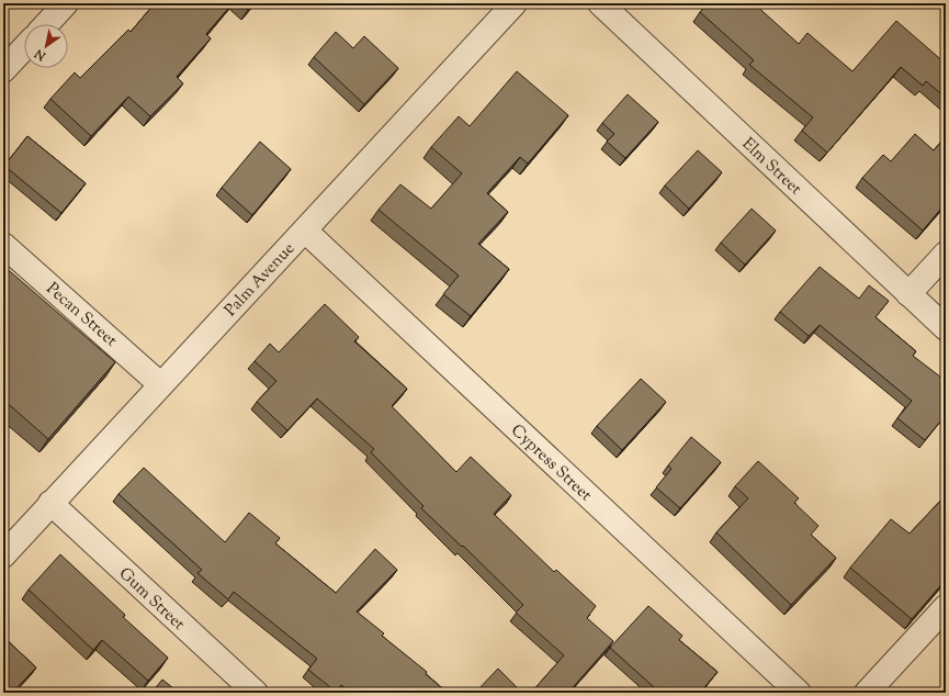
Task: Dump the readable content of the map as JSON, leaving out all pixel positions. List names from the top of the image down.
{
  "streets": {
    "street": [
      "Elm Street",
      "Palm Avenue",
      "Pecan Street",
      "Cypress Street",
      "Gum Street"
    ]
  },
  "crossings": [
    ["Palm Avenue", "Pecan Street"],
    ["Palm Avenue", "Cypress Street"],
    ["Palm Avenue", "Gum Street"]
  ],
  "north": "bottom left"
}
